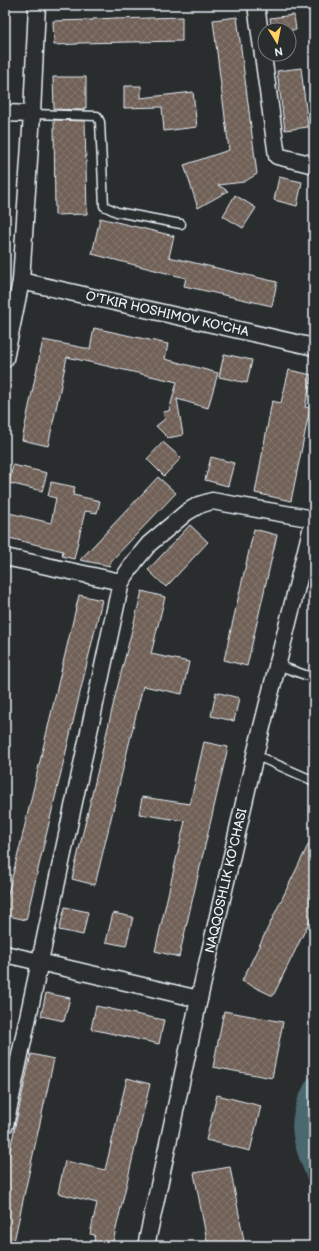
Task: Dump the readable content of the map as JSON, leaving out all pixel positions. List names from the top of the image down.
{
  "streets": {
    "street": ["O'TKIR HOSHIMOV KO'CHA", "NAQQOSHLIK KO'CHASI"]
  },
  "north": "bottom"
}
